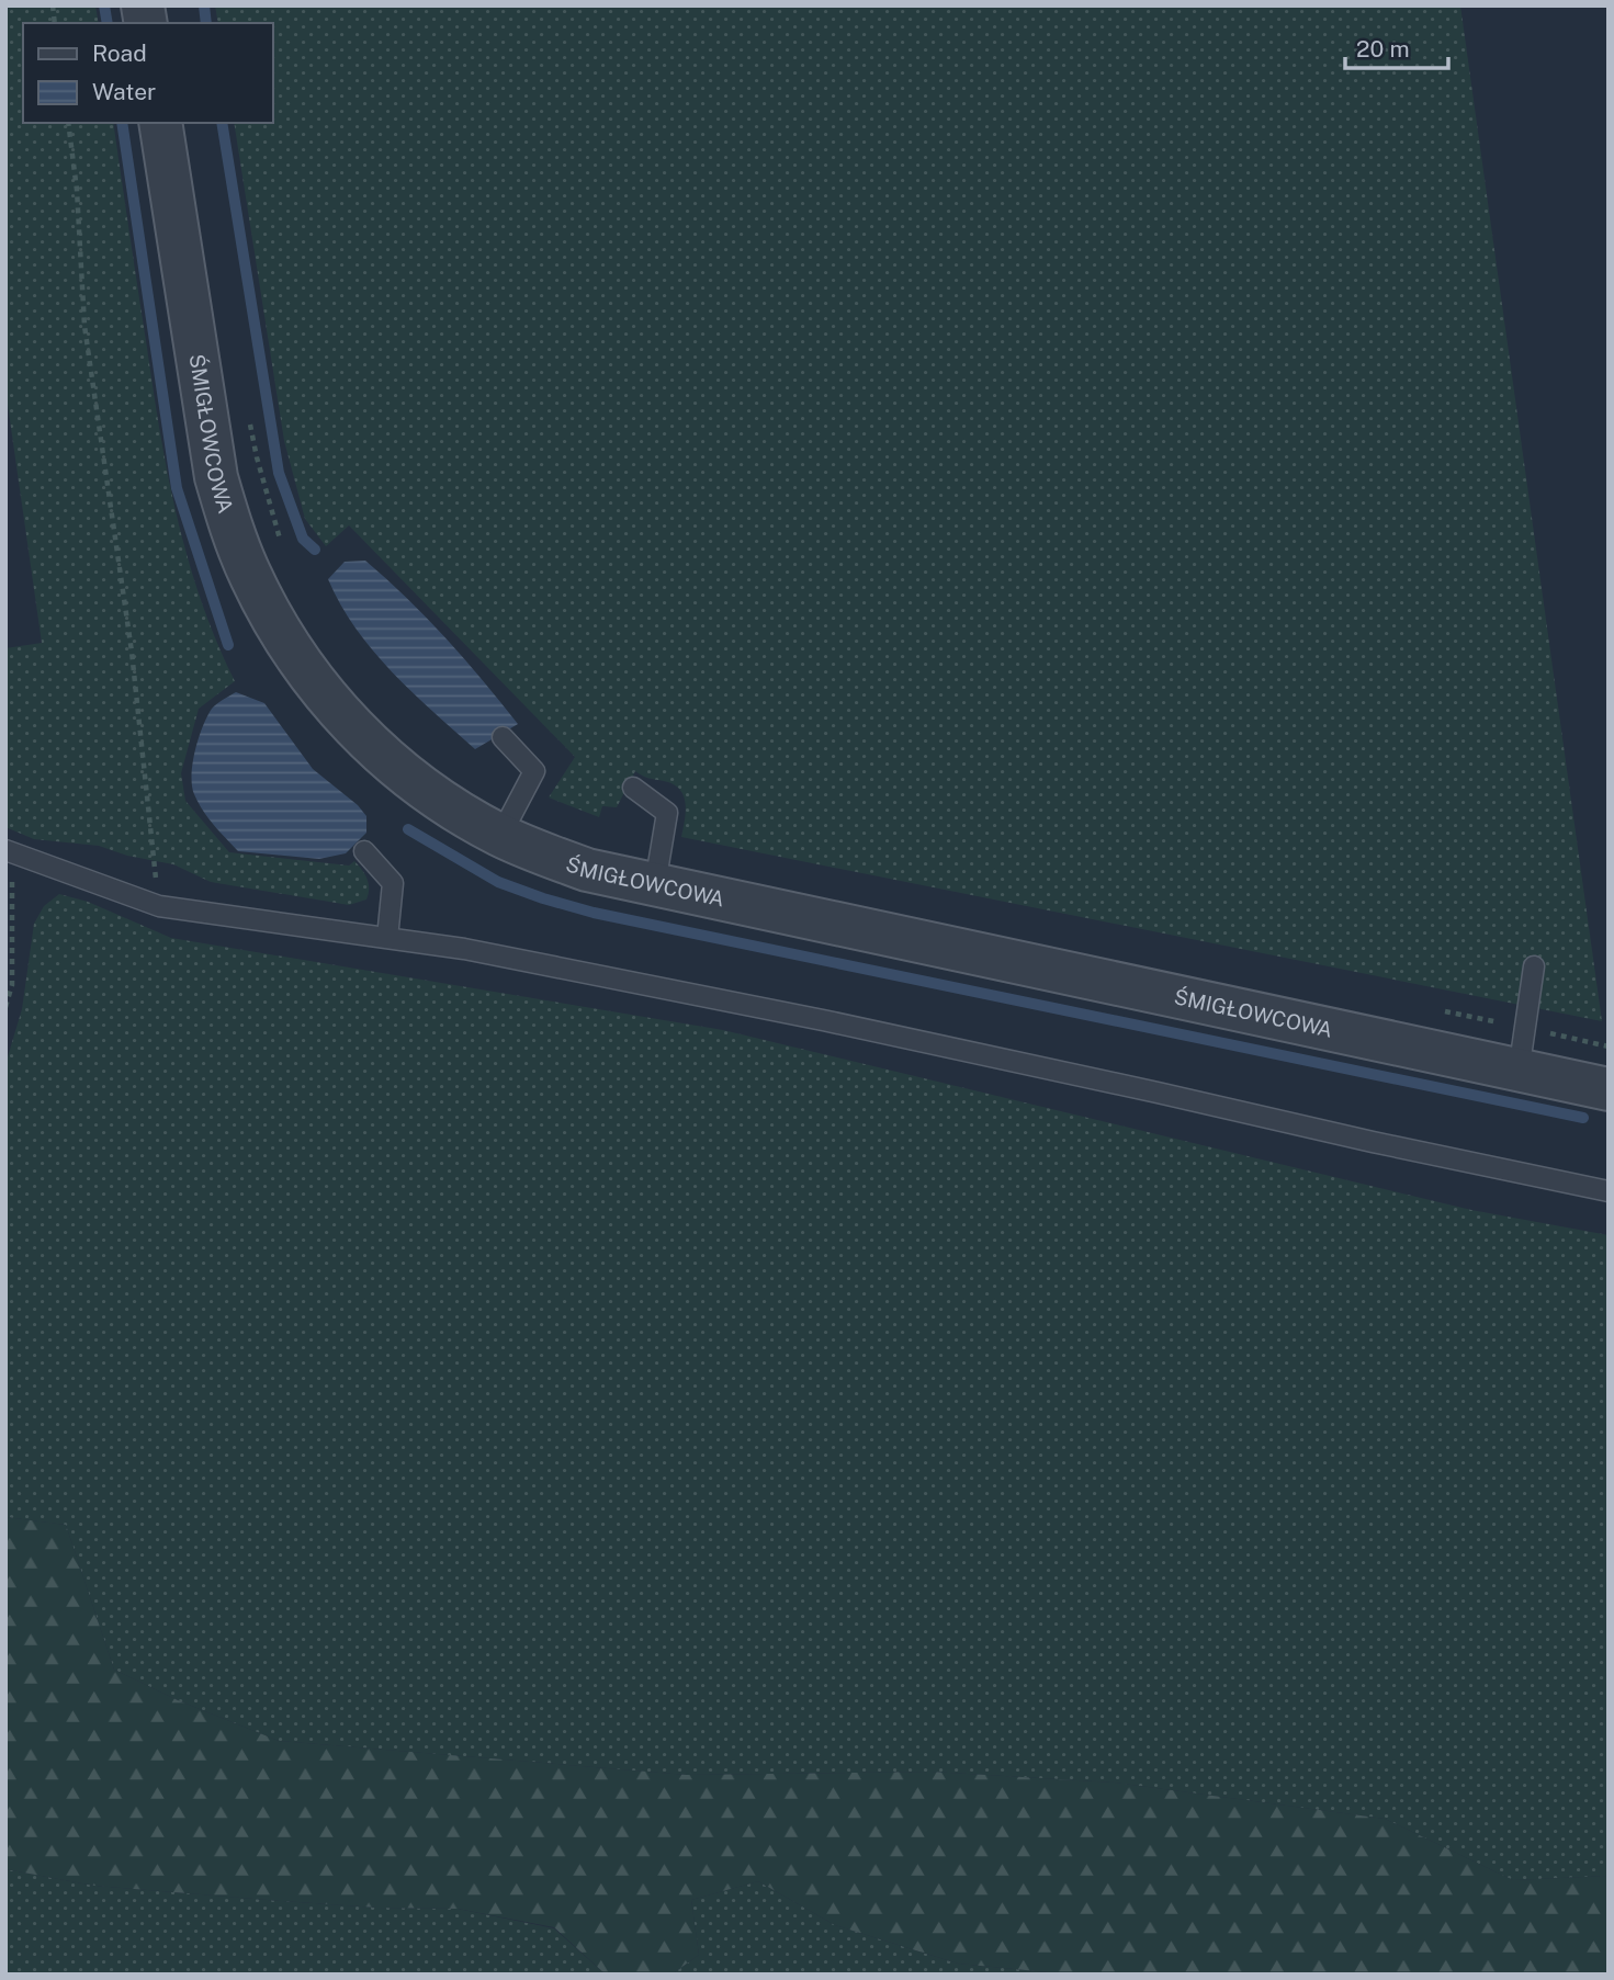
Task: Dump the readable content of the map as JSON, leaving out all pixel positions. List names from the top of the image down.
{
  "streets": {
    "street": ["ŚMIGŁOWCOWA"]
  },
  "legend": ["Road", "Water"],
  "scale_bar": "20 m"
}
